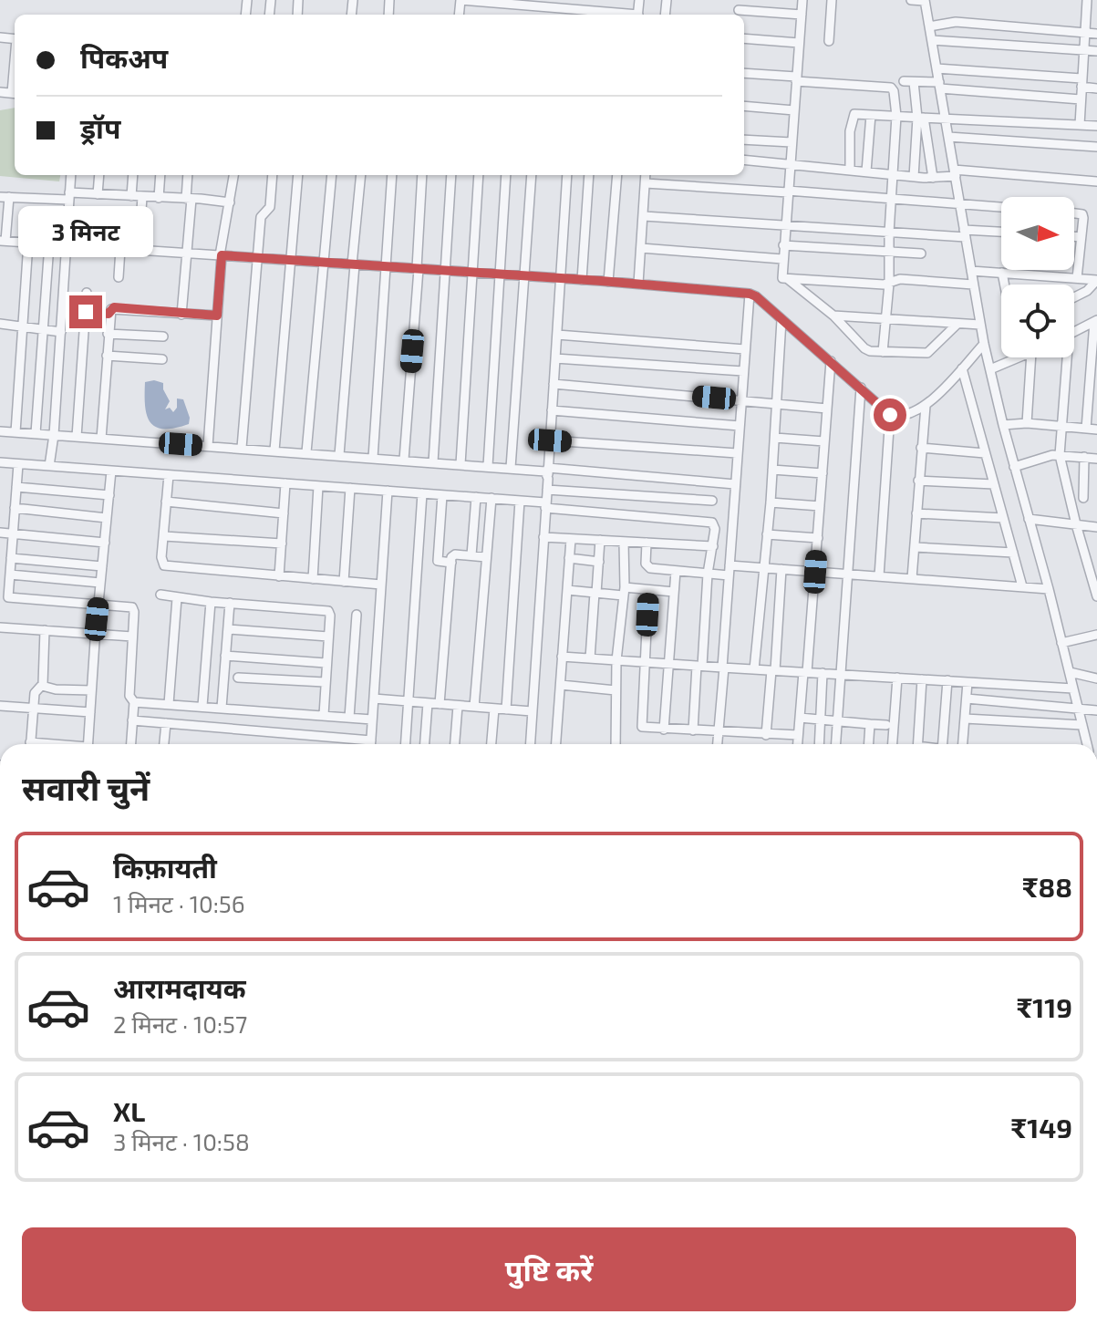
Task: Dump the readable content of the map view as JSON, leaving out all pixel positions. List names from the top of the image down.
{
  "north": "right",
  "page": {
    "banner": ["पिकअप", "ड्रॉप"],
    "bubble": "3 मिनट",
    "heading": "सवारी चुनें",
    "list": [
      {
        "name": "किफ़ायती",
        "note": "1 मिनट · 10:56",
        "value": "₹88"
      },
      {
        "name": "आरामदायक",
        "note": "2 मिनट · 10:57",
        "value": "₹119"
      },
      {
        "name": "XL",
        "note": "3 मिनट · 10:58",
        "value": "₹149"
      }
    ],
    "buttons": "पुष्टि करें"
  }
}
